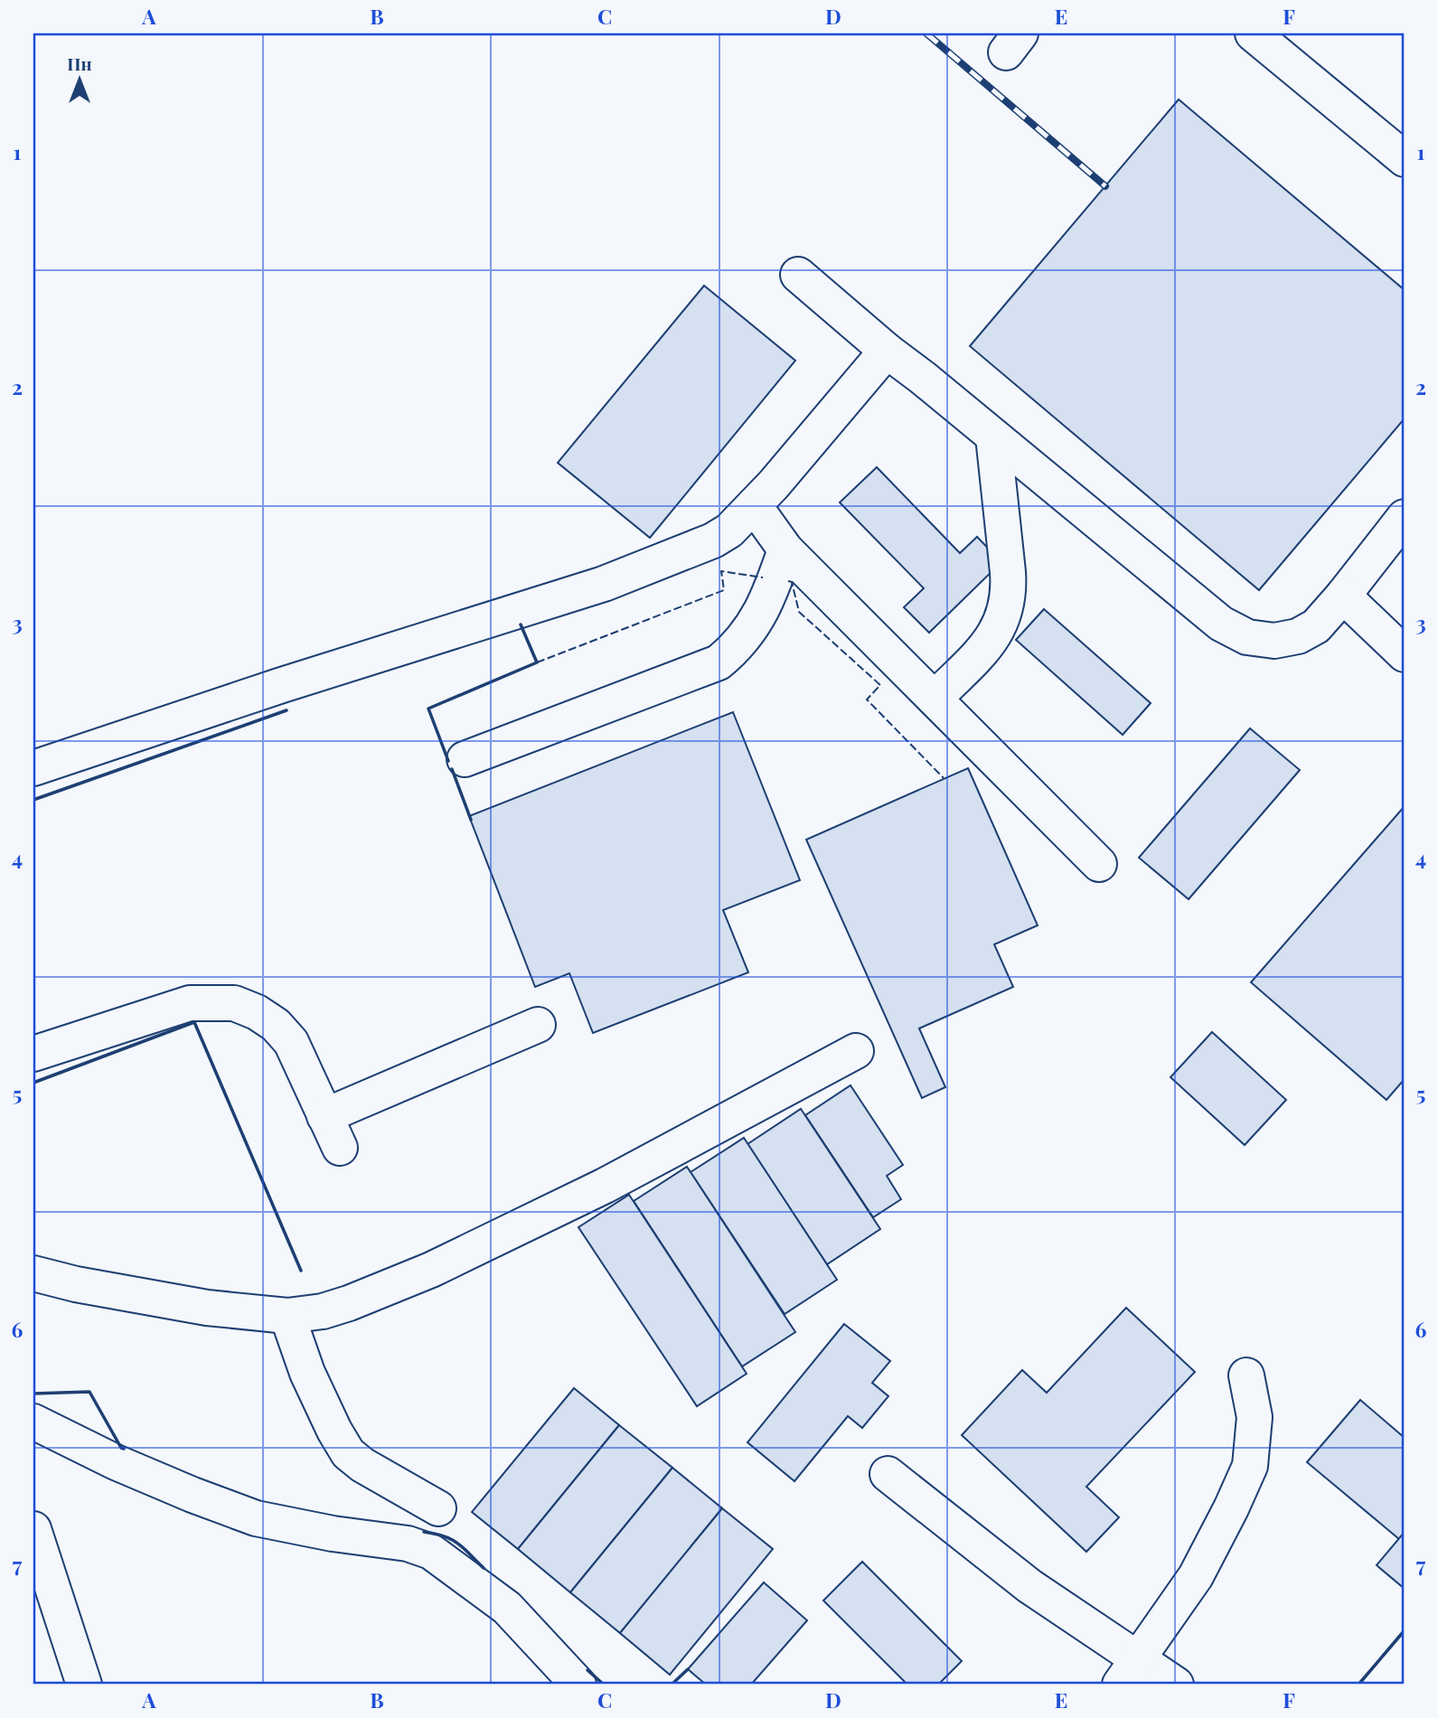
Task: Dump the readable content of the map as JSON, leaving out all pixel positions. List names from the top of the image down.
{
  "north": "top",
  "grid": {
    "columns": [
      "A",
      "B",
      "C",
      "D",
      "E",
      "F"
    ],
    "rows": [
      "1",
      "2",
      "3",
      "4",
      "5",
      "6",
      "7"
    ]
  }
}
